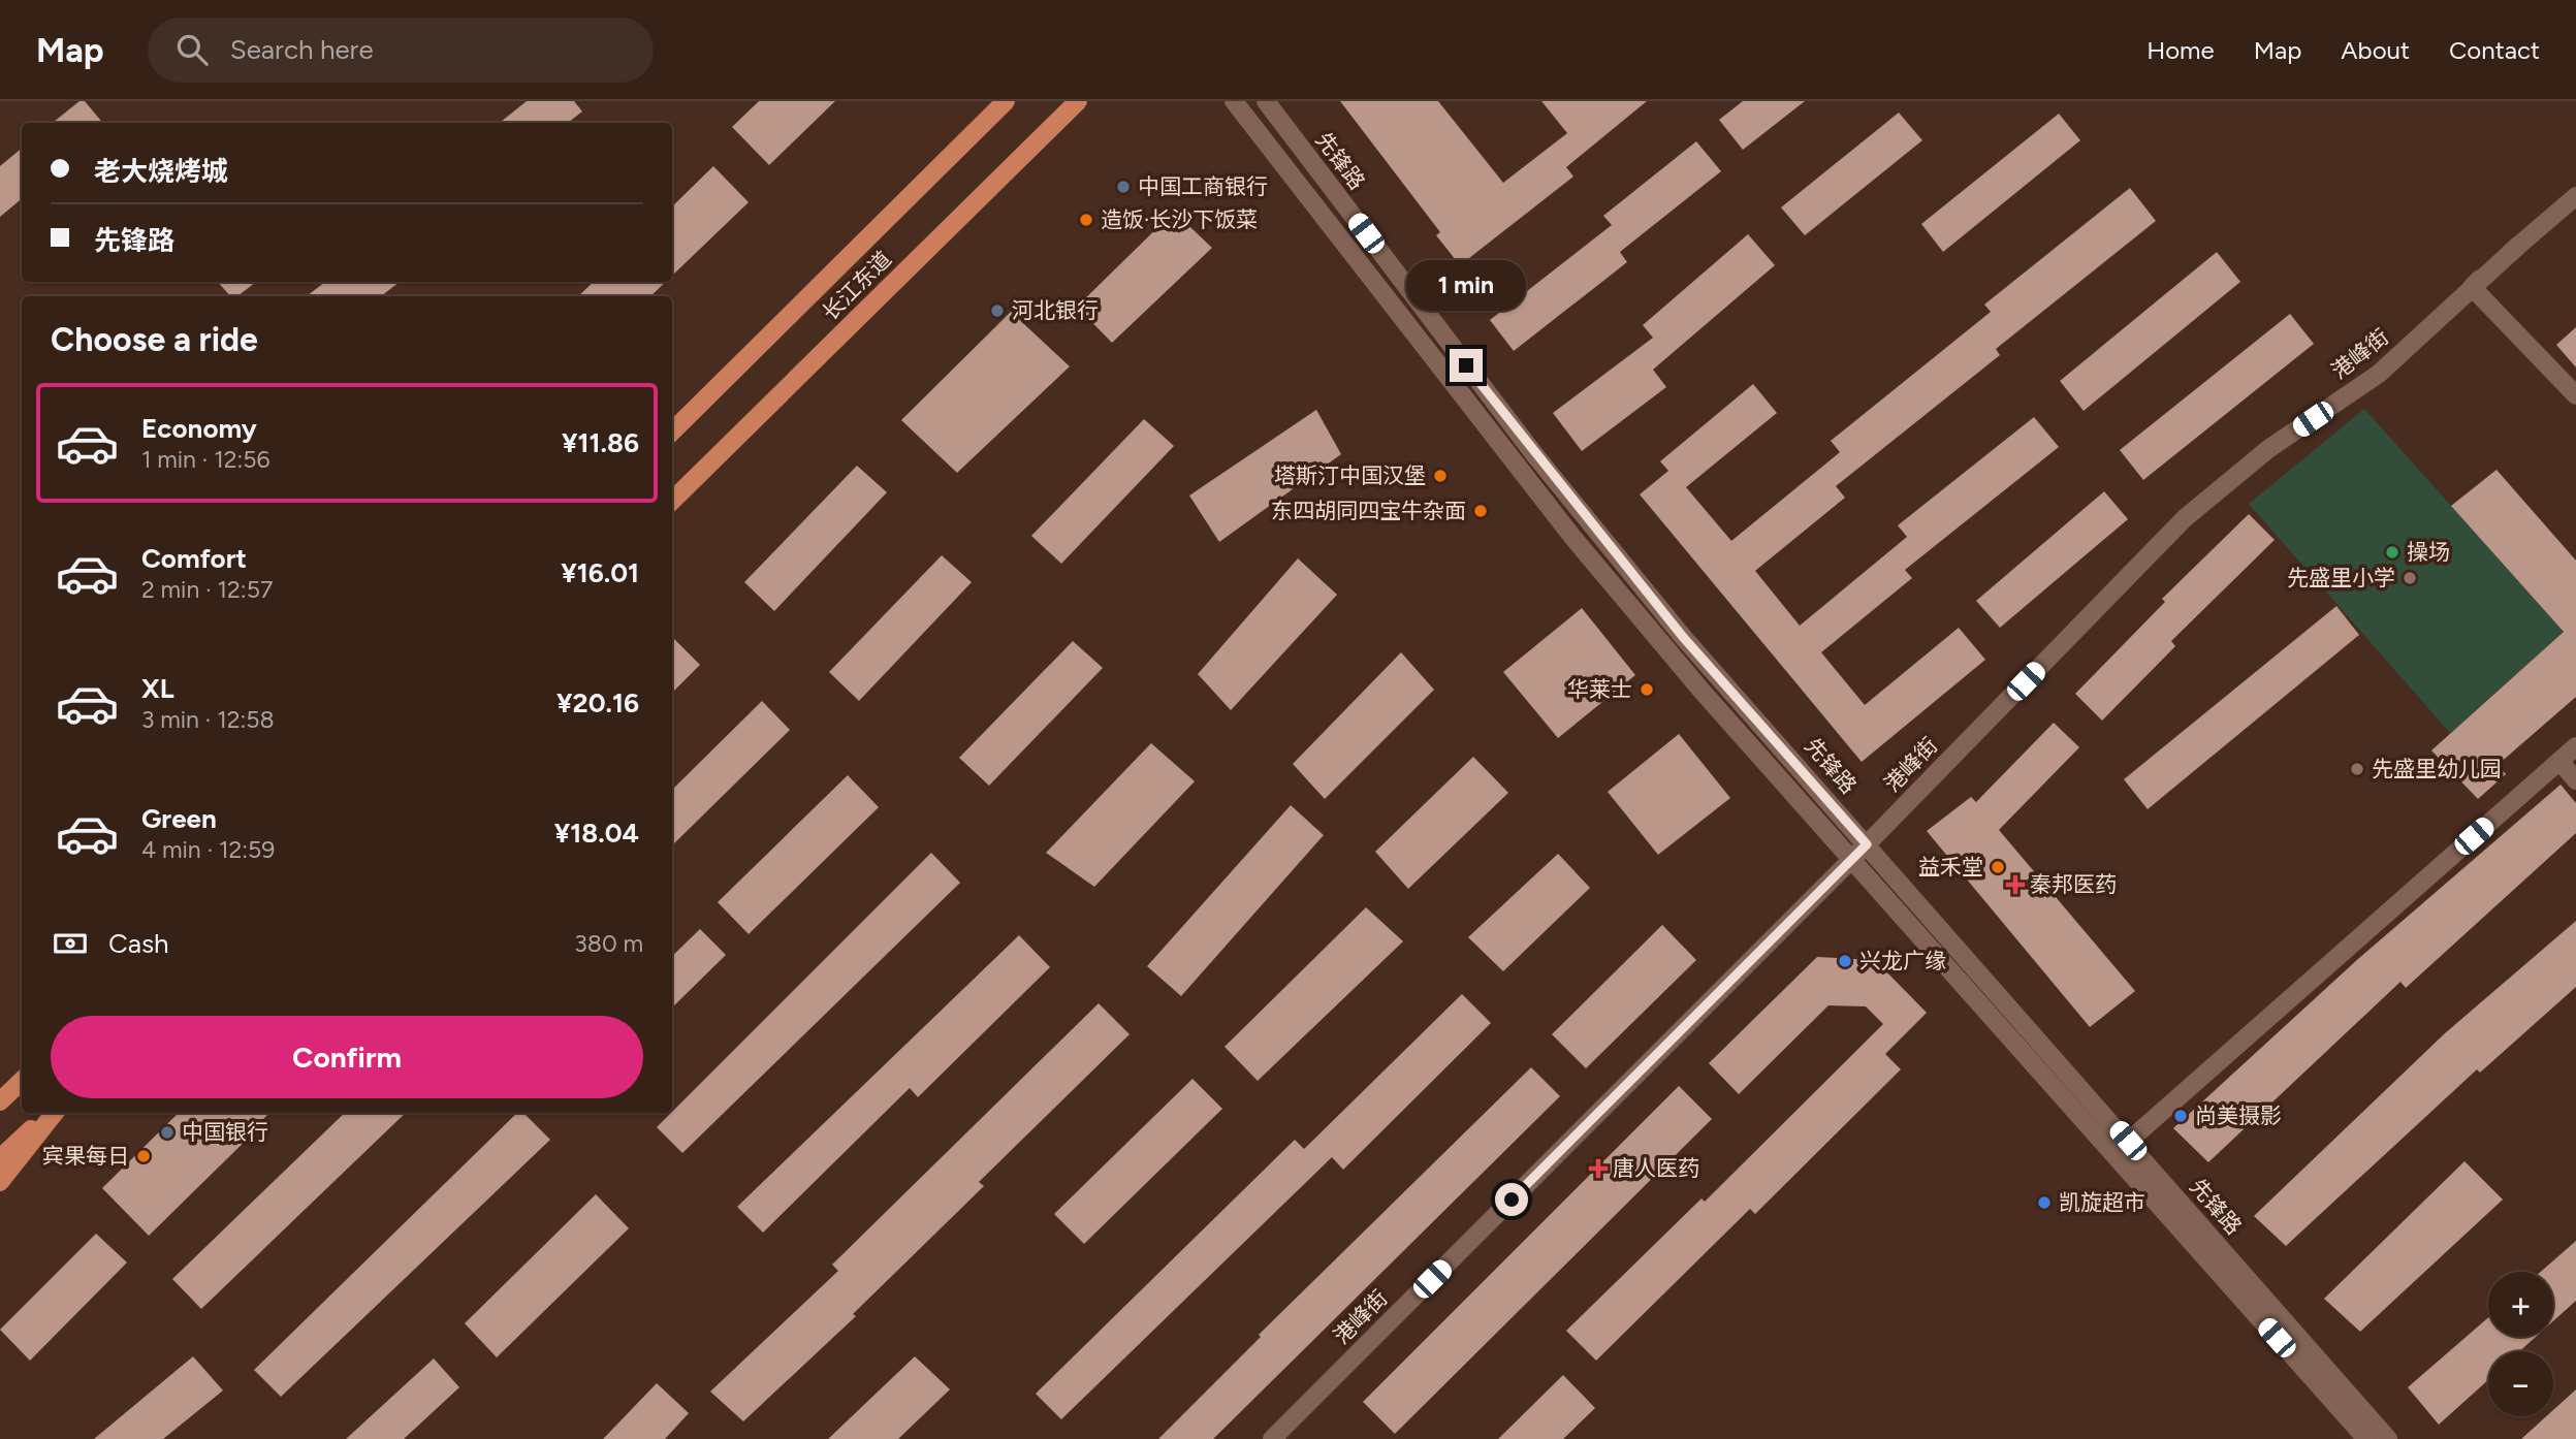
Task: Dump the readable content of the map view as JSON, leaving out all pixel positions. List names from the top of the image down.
{
  "streets": {
    "main road": ["长江东道"],
    "street": ["先锋路", "港峰街"]
  },
  "crossings": [
    ["先锋路", "港峰街"]
  ],
  "places": {
    "other": [
      "中国工商银行",
      "造饭·长沙下饭菜",
      "河北银行",
      "塔斯汀中国汉堡",
      "东四胡同四宝牛杂面",
      "操场",
      "先盛里小学",
      "华莱士",
      "先盛里幼儿园",
      "益禾堂",
      "兴龙广缘",
      "尚美摄影",
      "中国银行",
      "宾果每日",
      "凯旋超市"
    ],
    "health": ["秦邦医药", "唐人医药"]
  },
  "page": {
    "header": "Map",
    "search": "Search here",
    "nav": [
      "Home",
      "Map",
      "About",
      "Contact"
    ],
    "banner": ["老大烧烤城", "先锋路"],
    "bubble": "1 min",
    "heading": "Choose a ride",
    "list": [
      {
        "name": "Economy",
        "note": "1 min · 12:56",
        "value": "¥11.86"
      },
      {
        "name": "Comfort",
        "note": "2 min · 12:57",
        "value": "¥16.01"
      },
      {
        "name": "XL",
        "note": "3 min · 12:58",
        "value": "¥20.16"
      },
      {
        "name": "Green",
        "note": "4 min · 12:59",
        "value": "¥18.04"
      }
    ],
    "pay": ["Cash", "380 m"],
    "buttons": "Confirm",
    "map_buttons": ["+", "−"]
  }
}
